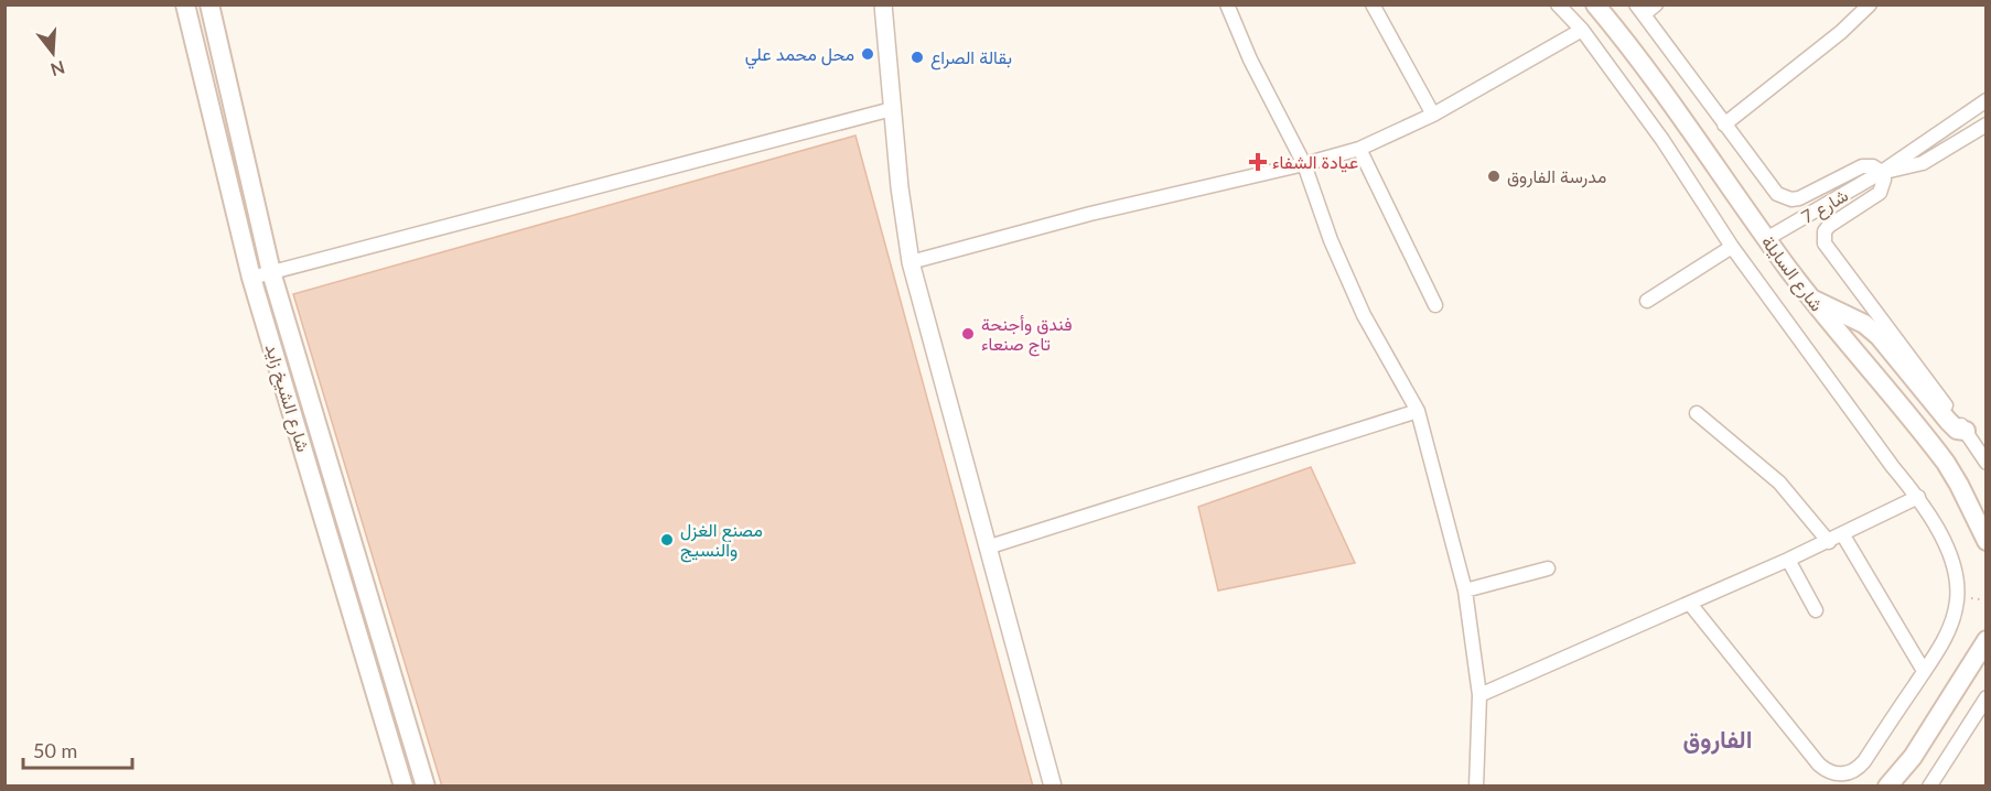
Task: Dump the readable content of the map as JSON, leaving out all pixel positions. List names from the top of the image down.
{
  "streets": {
    "main road": ["شارع السايلة", "شارع الشيخ زايد"],
    "street": ["شارع 7"]
  },
  "crossings": [
    ["شارع 7", "شارع السايلة"]
  ],
  "districts": ["الفاروق"],
  "places": {
    "other": [
      "محل محمد علي",
      "بقالة الصراع",
      "مدرسة الفاروق",
      "فندق وأجنحة تاج صنعاء",
      "مصنع الغزل والنسيج"
    ],
    "health": ["عيادة الشفاء"]
  },
  "scale_bar": "50 m",
  "north": "bottom"
}
